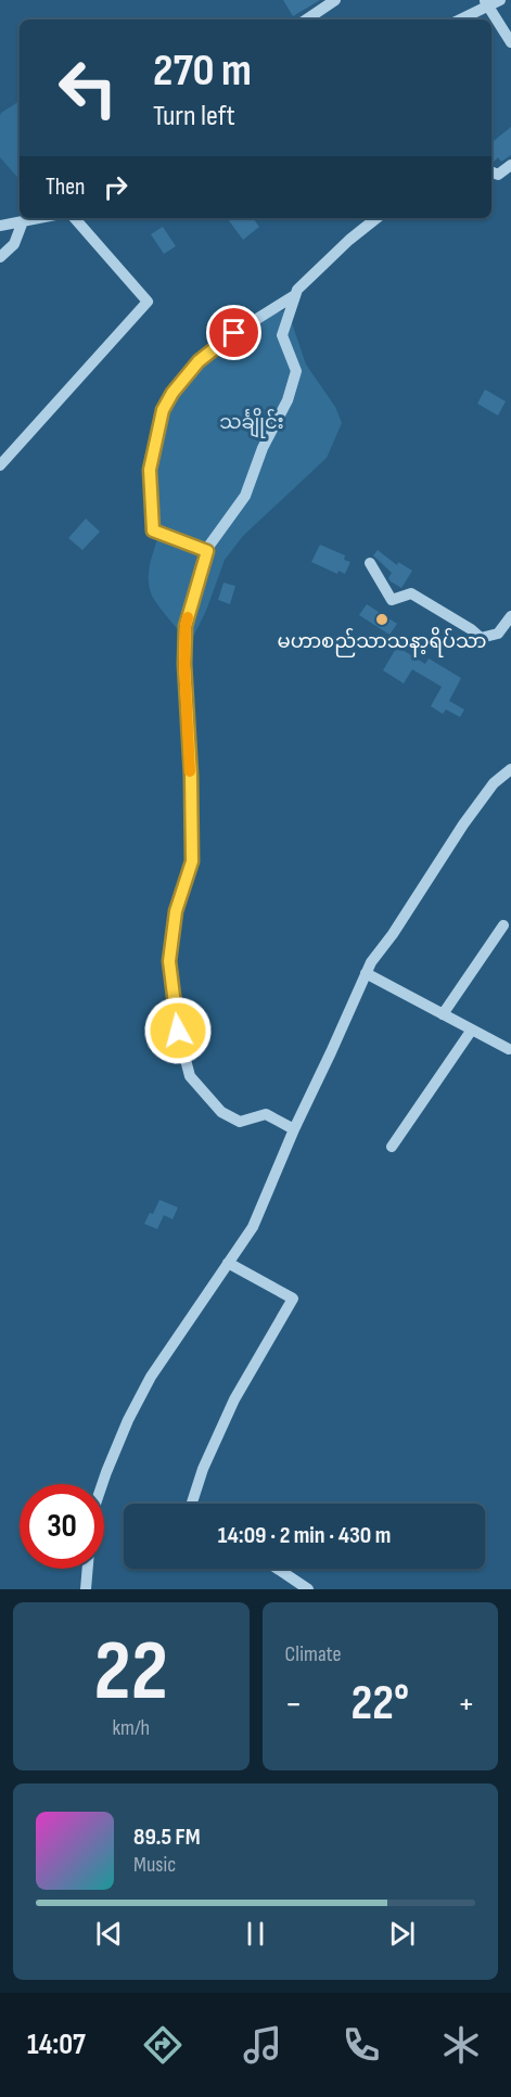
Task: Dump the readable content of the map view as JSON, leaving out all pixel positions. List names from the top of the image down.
{
  "parks": ["သင်္ချိုင်း"],
  "places": ["မဟာစည်သာသနာ့ရိပ်သာ"],
  "page": {
    "turn": ["270 m", "Turn left"],
    "then": "Then",
    "limit": "30",
    "trip": "14:09 · 2 min · 430 m",
    "tile": [
      ["22", "km/h"],
      "Climate"
    ],
    "heat": ["−", "22°", "+"],
    "song": ["89.5 FM", "Music"],
    "tabs": "14:07"
  }
}
